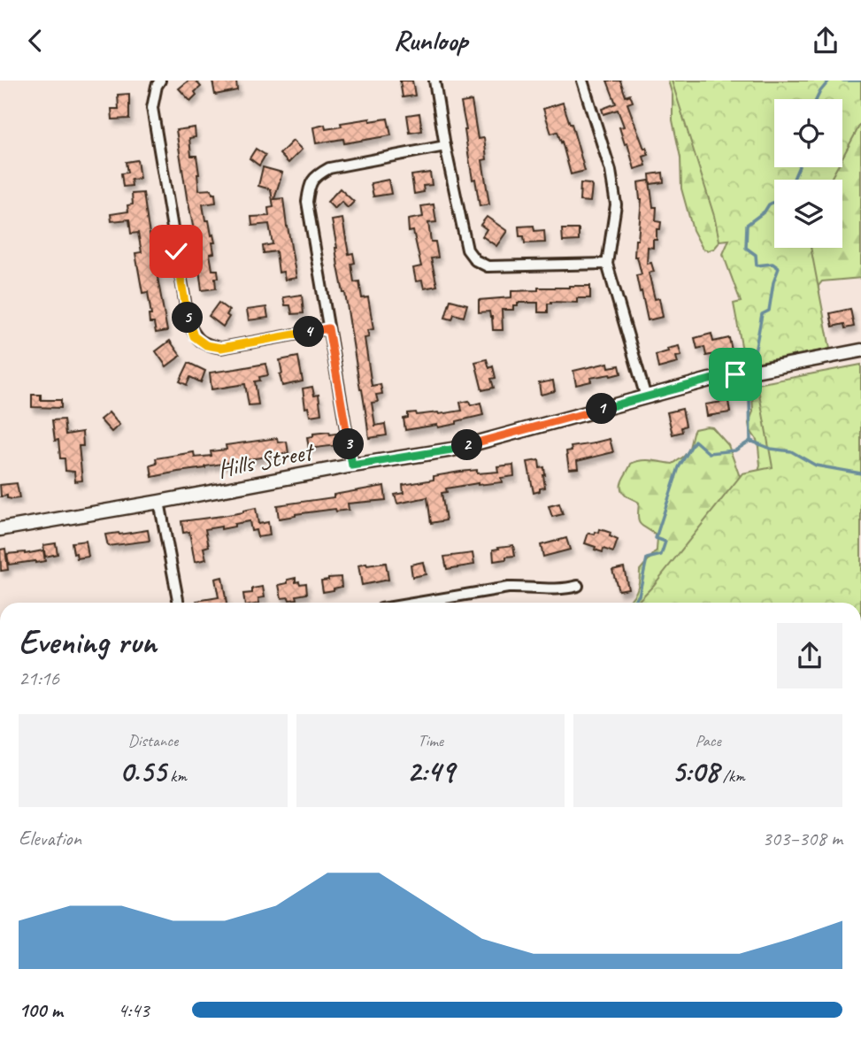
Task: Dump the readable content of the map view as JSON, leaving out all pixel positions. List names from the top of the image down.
{
  "streets": {
    "street": ["Hills Street"]
  },
  "page": {
    "header": "Runloop",
    "pins": [
      "5",
      "4",
      "1",
      "3",
      "2"
    ],
    "heading": ["Evening run", "21:16"],
    "stats": [
      ["Distance", "0.55 km"],
      ["Time", "2:49"],
      ["Pace", "5:08 /km"]
    ],
    "chart": ["Elevation", "303–308 m"],
    "list": [
      {
        "name": "100 m",
        "note": "4:43"
      }
    ]
  }
}
